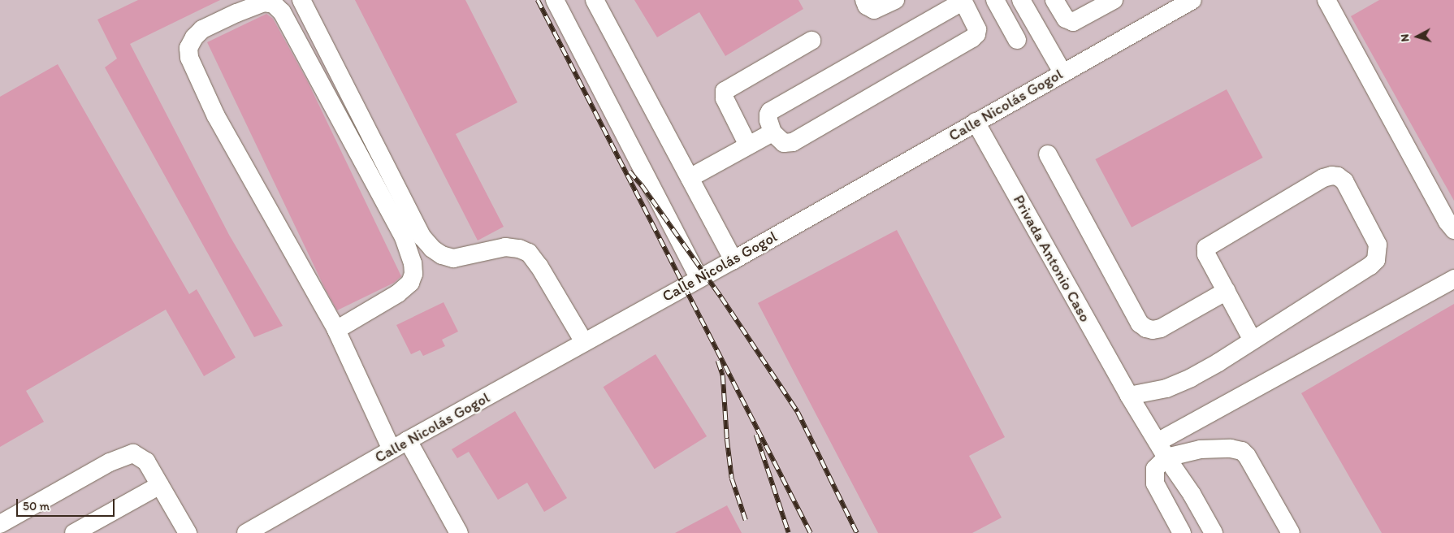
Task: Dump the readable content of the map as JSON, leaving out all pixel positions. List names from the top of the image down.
{
  "streets": {
    "street": ["Calle Nicolás Gogol", "Privada Antonio Caso"]
  },
  "crossings": [
    ["Calle Nicolás Gogol", "Privada Antonio Caso"]
  ],
  "scale_bar": "50 m",
  "north": "left"
}
